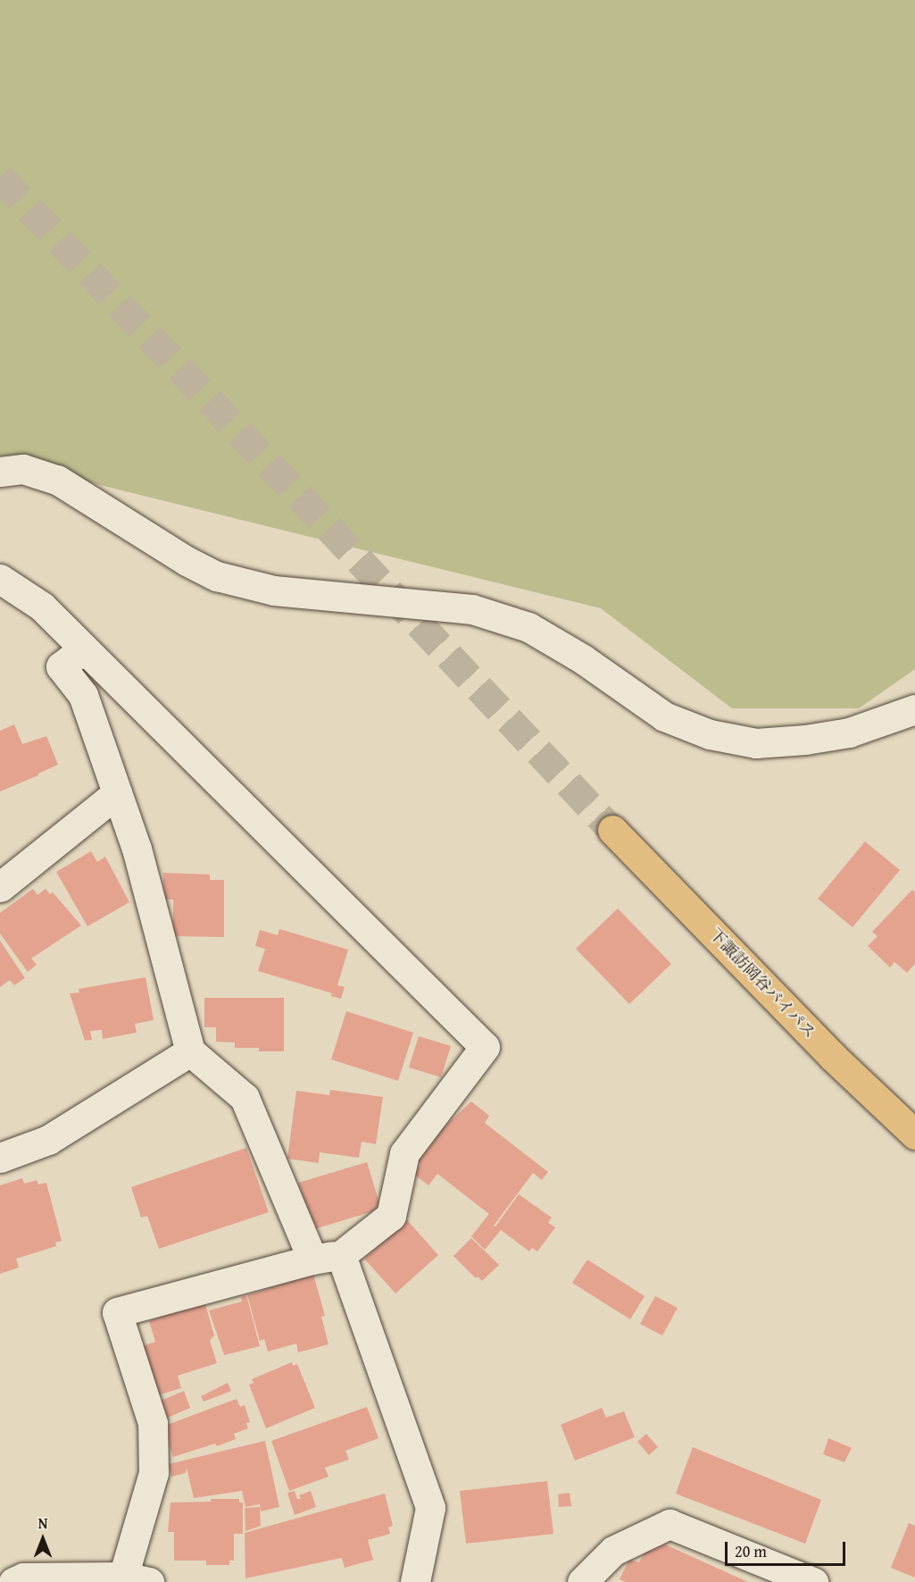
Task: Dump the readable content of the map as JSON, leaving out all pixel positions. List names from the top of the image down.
{
  "streets": {
    "highway": ["下諏訪岡谷バイパス"]
  },
  "scale_bar": "20 m",
  "north": "top"
}
